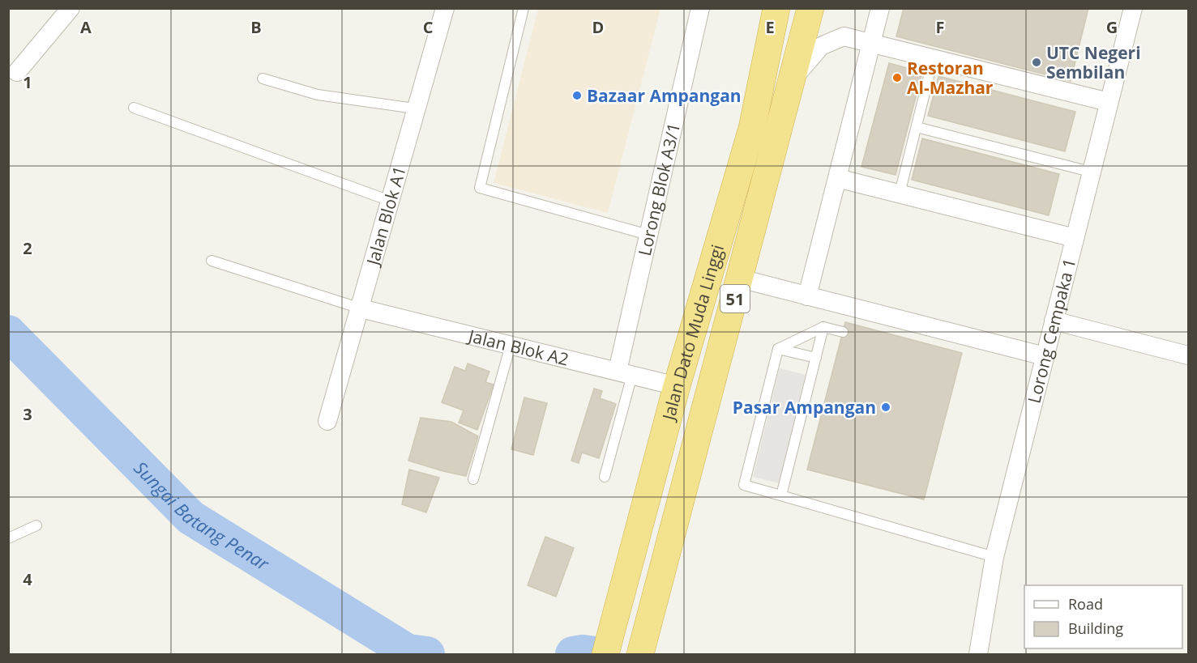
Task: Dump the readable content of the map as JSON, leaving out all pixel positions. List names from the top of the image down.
{
  "streets": {
    "highway": ["51", "Jalan Dato Muda Linggi"],
    "street": [
      "Lorong Blok A3/1",
      "Jalan Blok A1",
      "Lorong Cempaka 1",
      "Jalan Blok A2"
    ]
  },
  "crossings": [
    ["Lorong Blok A3/1", "Jalan Blok A2"],
    ["Jalan Blok A1", "Jalan Blok A2"],
    ["Jalan Dato Muda Linggi", "Jalan Blok A2"]
  ],
  "water": ["Sungai Batang Penar"],
  "places": [
    "UTC Negeri Sembilan",
    "Restoran Al-Mazhar",
    "Bazaar Ampangan",
    "Pasar Ampangan"
  ],
  "legend": ["Road", "Building"],
  "grid": {
    "columns": [
      "A",
      "B",
      "C",
      "D",
      "E",
      "F",
      "G"
    ],
    "rows": [
      "1",
      "2",
      "3",
      "4"
    ]
  }
}
